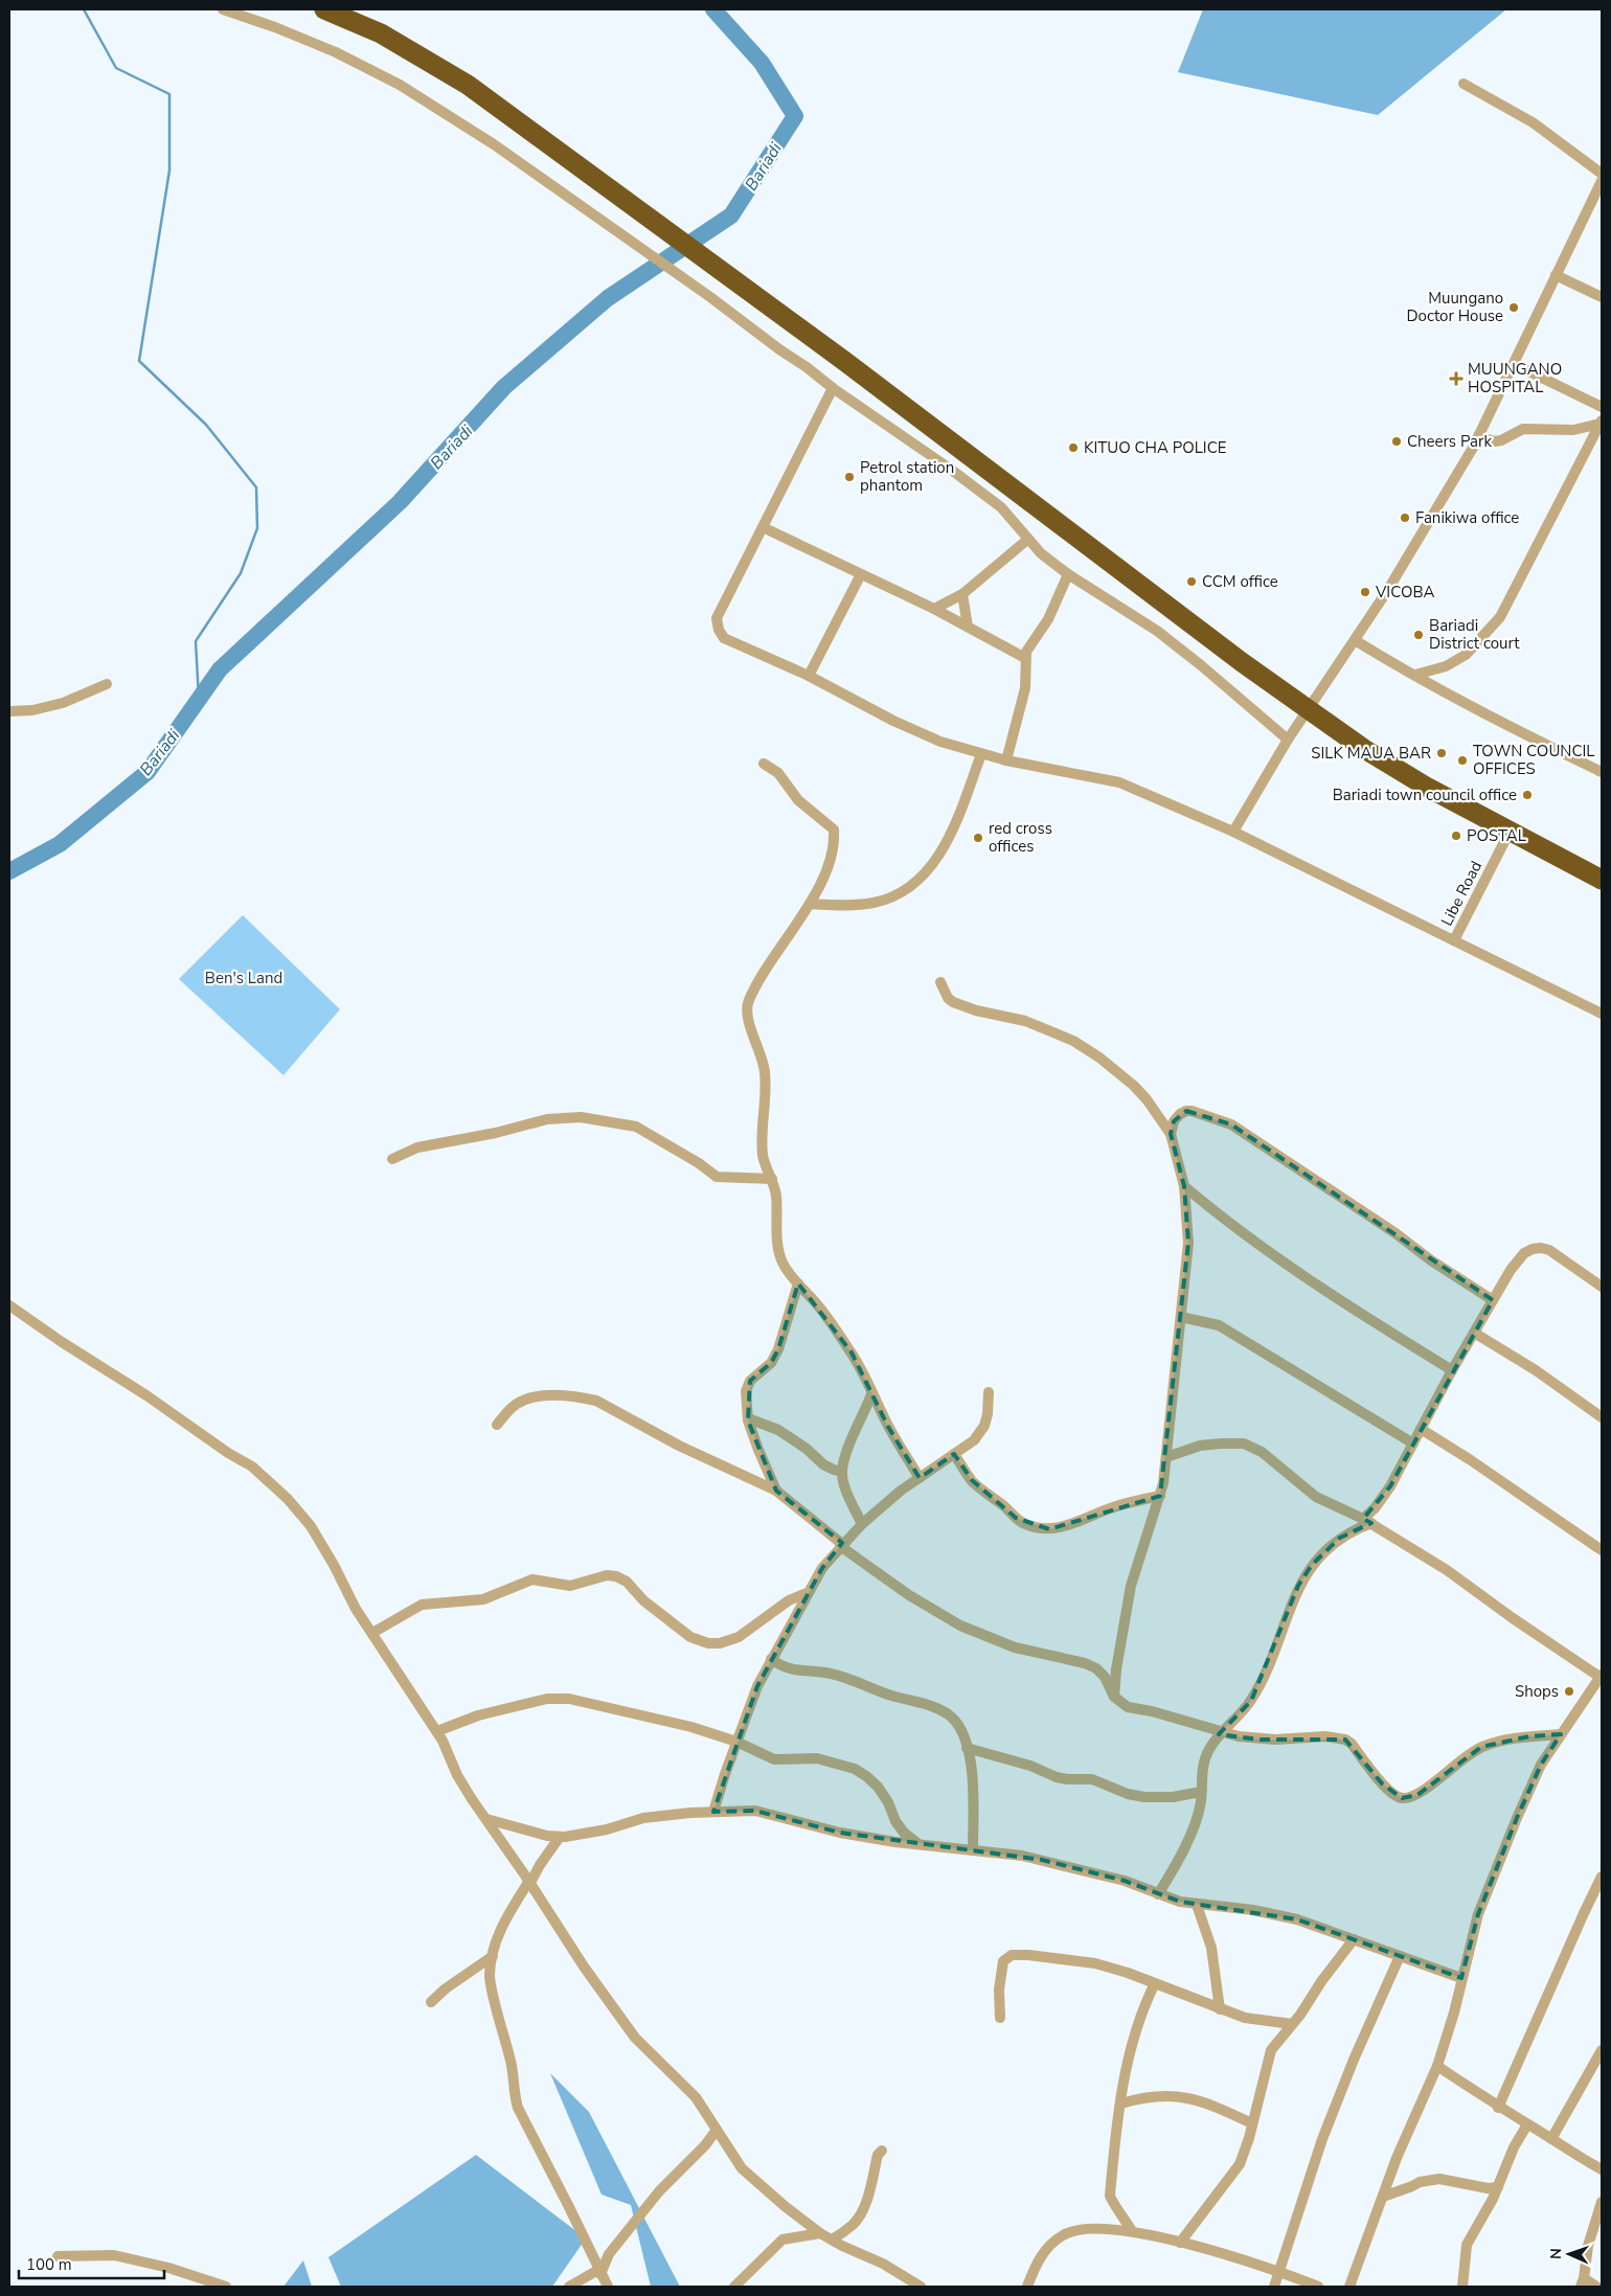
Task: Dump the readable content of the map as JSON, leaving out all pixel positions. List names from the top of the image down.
{
  "streets": {
    "street": ["Libe Road"]
  },
  "water": ["Bariadi"],
  "parks": ["Ben's Land"],
  "places": {
    "other": [
      "Muungano Doctor House",
      "Cheers Park",
      "KITUO CHA POLICE",
      "Petrol station phantom",
      "Fanikiwa office",
      "CCM office",
      "VICOBA",
      "Bariadi District court",
      "SILK MAUA BAR",
      "TOWN COUNCIL OFFICES",
      "Bariadi town council office",
      "POSTAL",
      "red cross offices",
      "Shops"
    ],
    "health": ["MUUNGANO HOSPITAL"]
  },
  "scale_bar": "100 m",
  "north": "left"
}
